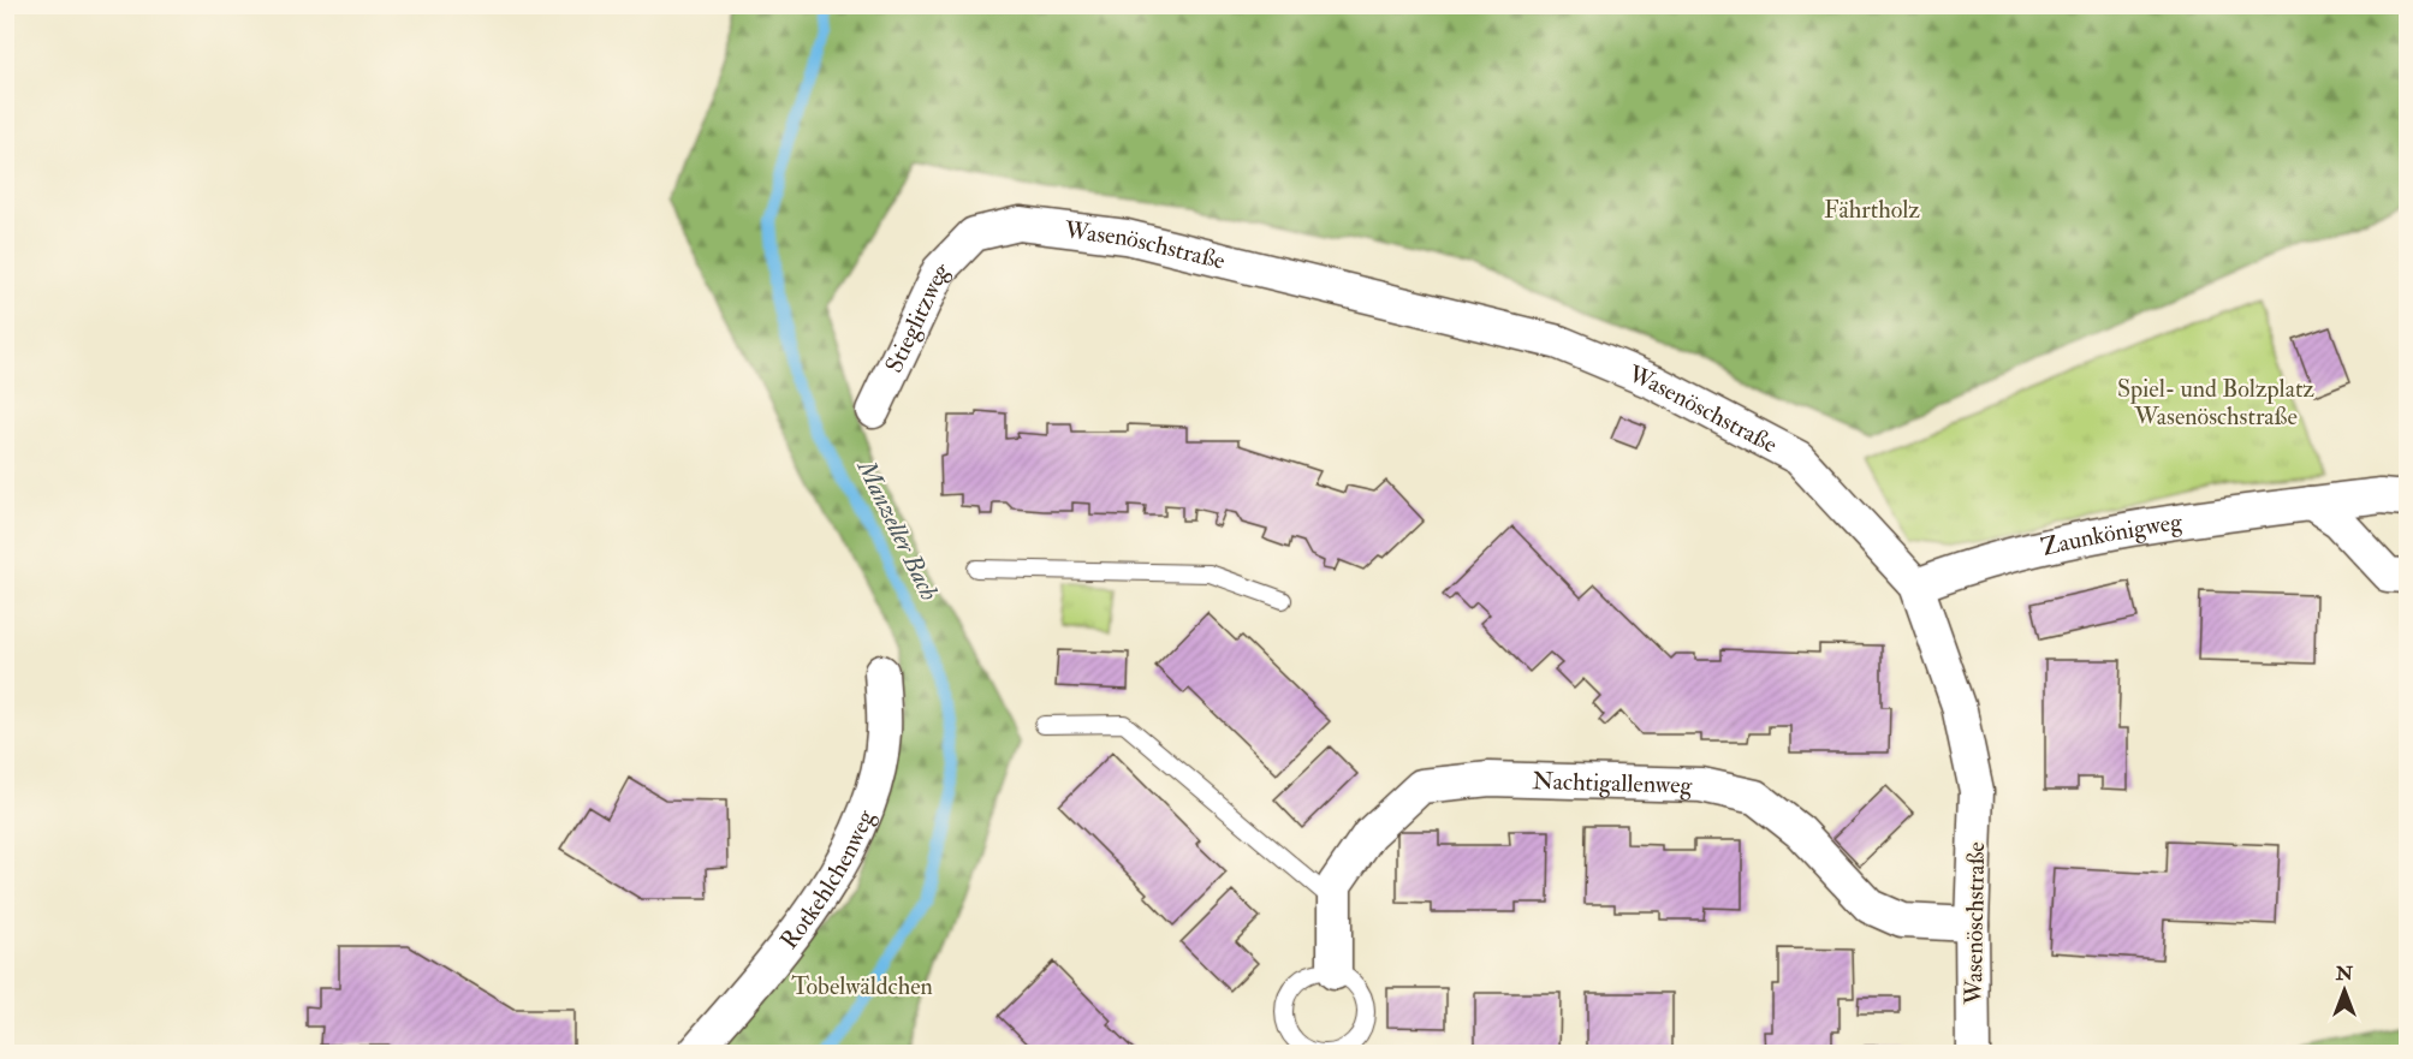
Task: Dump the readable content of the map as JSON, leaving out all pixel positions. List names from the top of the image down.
{
  "streets": {
    "street": [
      "Wasenöschstraße",
      "Stieglitzweg",
      "Zaunkönigweg",
      "Nachtigallenweg",
      "Rotkehlchenweg"
    ]
  },
  "crossings": [
    ["Wasenöschstraße", "Stieglitzweg"],
    ["Wasenöschstraße", "Zaunkönigweg"],
    ["Wasenöschstraße", "Nachtigallenweg"]
  ],
  "water": ["Manzeller Bach"],
  "parks": ["Fährtholz", "Spiel- und Bolzplatz Wasenöschstraße", "Tobelwäldchen"],
  "north": "top"
}
